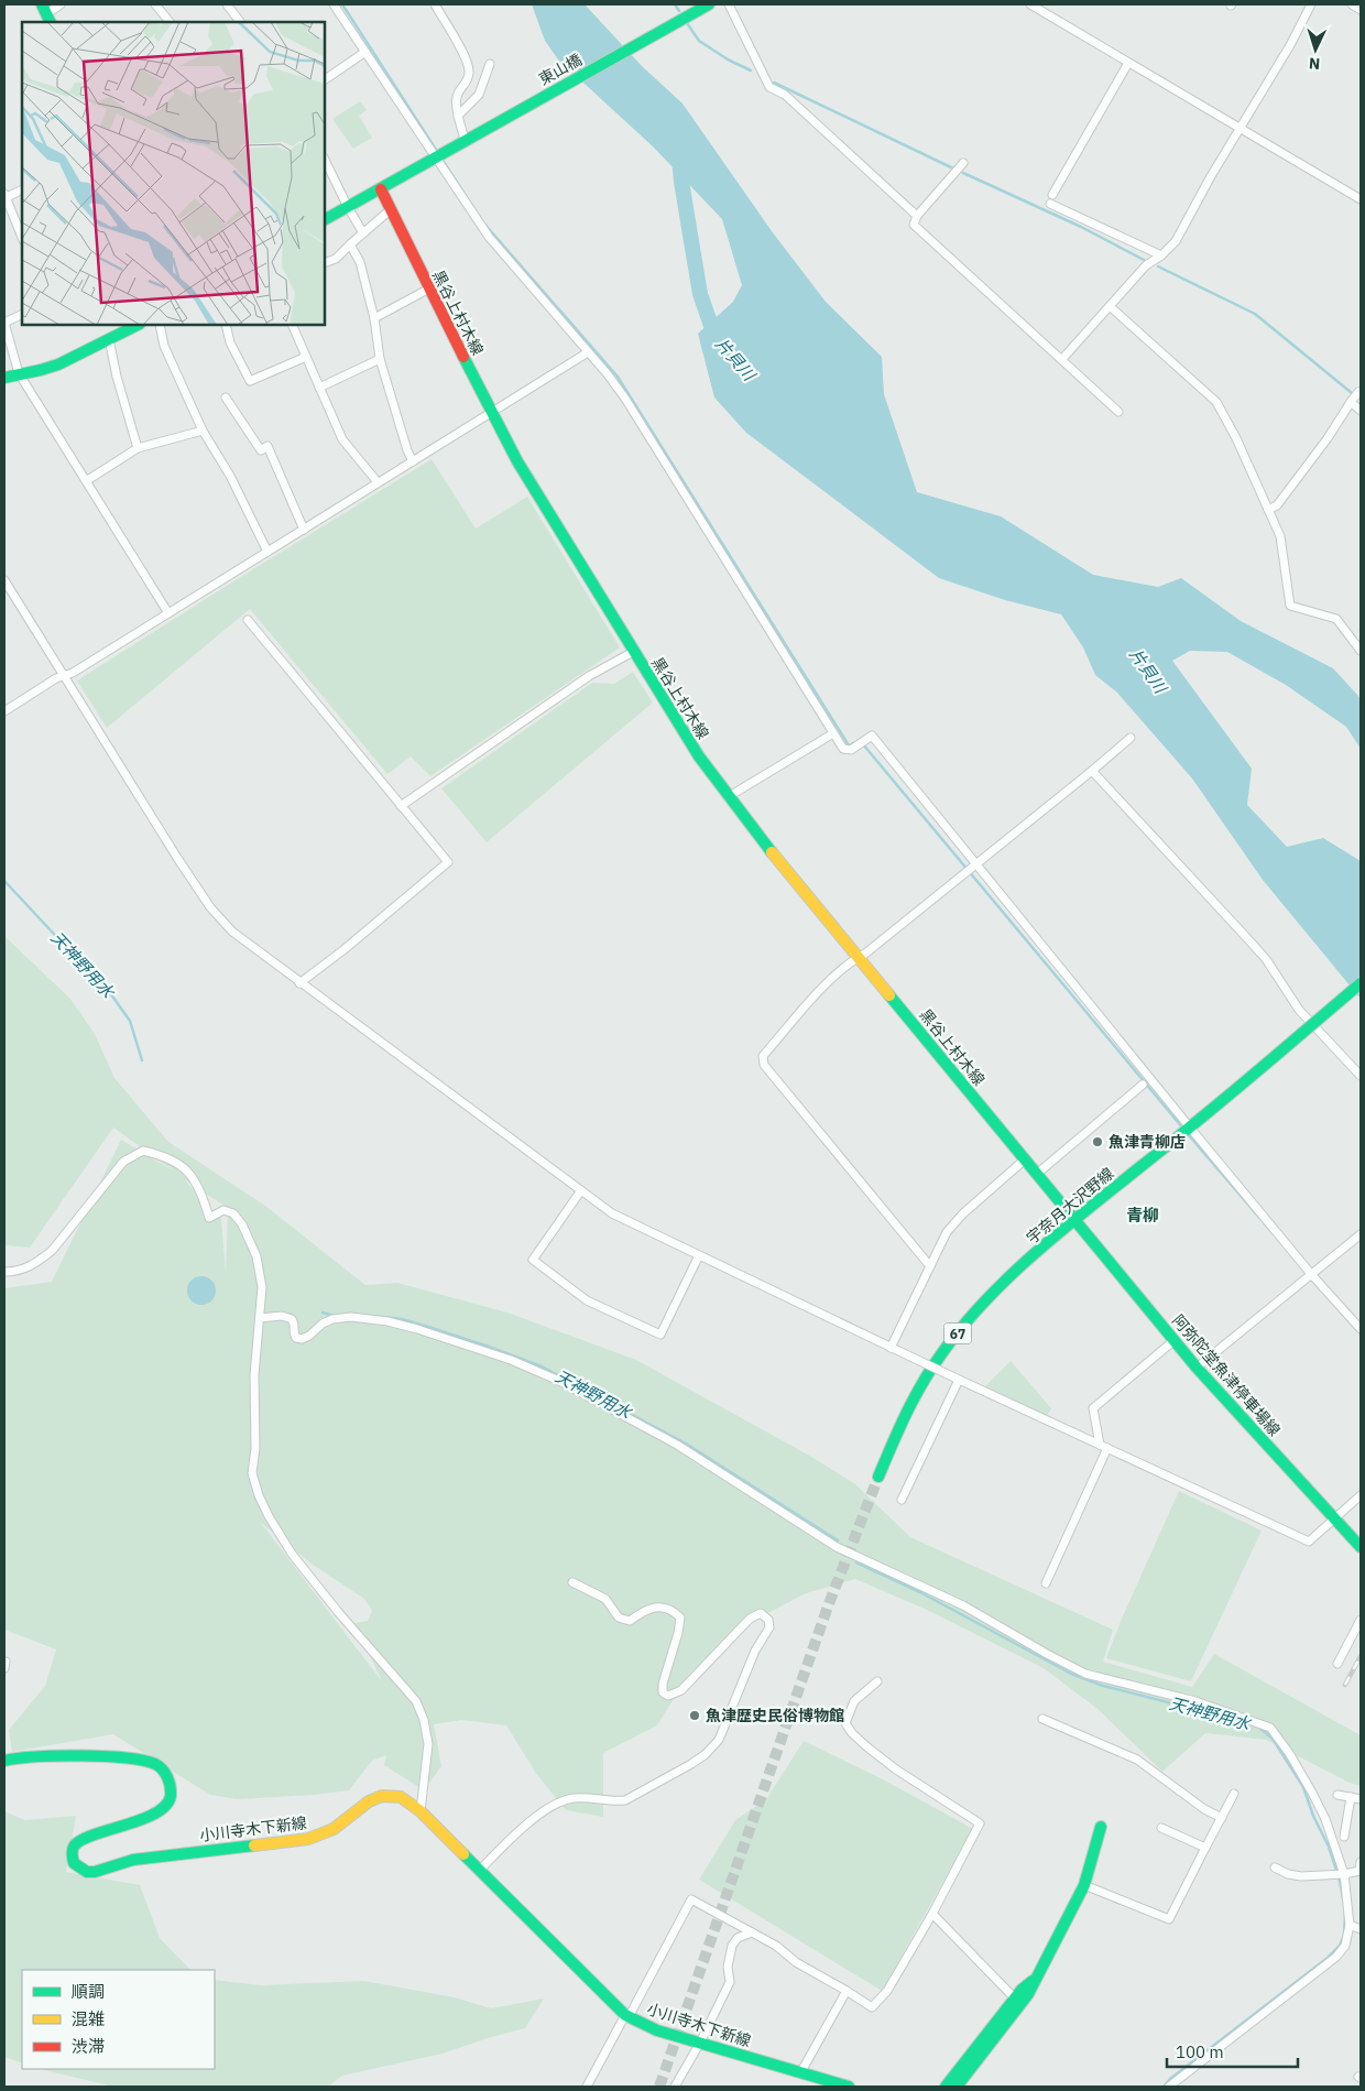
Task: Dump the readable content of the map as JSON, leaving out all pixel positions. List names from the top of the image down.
{
  "streets": {
    "main road": [
      "東山橋",
      "黒谷上村木線",
      "宇奈月大沢野線",
      "67",
      "阿弥陀堂魚津停車場線",
      "小川寺木下新線"
    ]
  },
  "crossings": [
    ["東山橋", "黒谷上村木線"],
    ["黒谷上村木線", "宇奈月大沢野線"],
    ["黒谷上村木線", "阿弥陀堂魚津停車場線"],
    ["宇奈月大沢野線", "阿弥陀堂魚津停車場線"]
  ],
  "districts": ["青柳"],
  "water": ["片貝川", "天神野用水"],
  "places": ["魚津青柳店", "魚津歴史民俗博物館"],
  "legend": ["順調", "混雑", "渋滞"],
  "scale_bar": "100 m",
  "north": "bottom"
}
